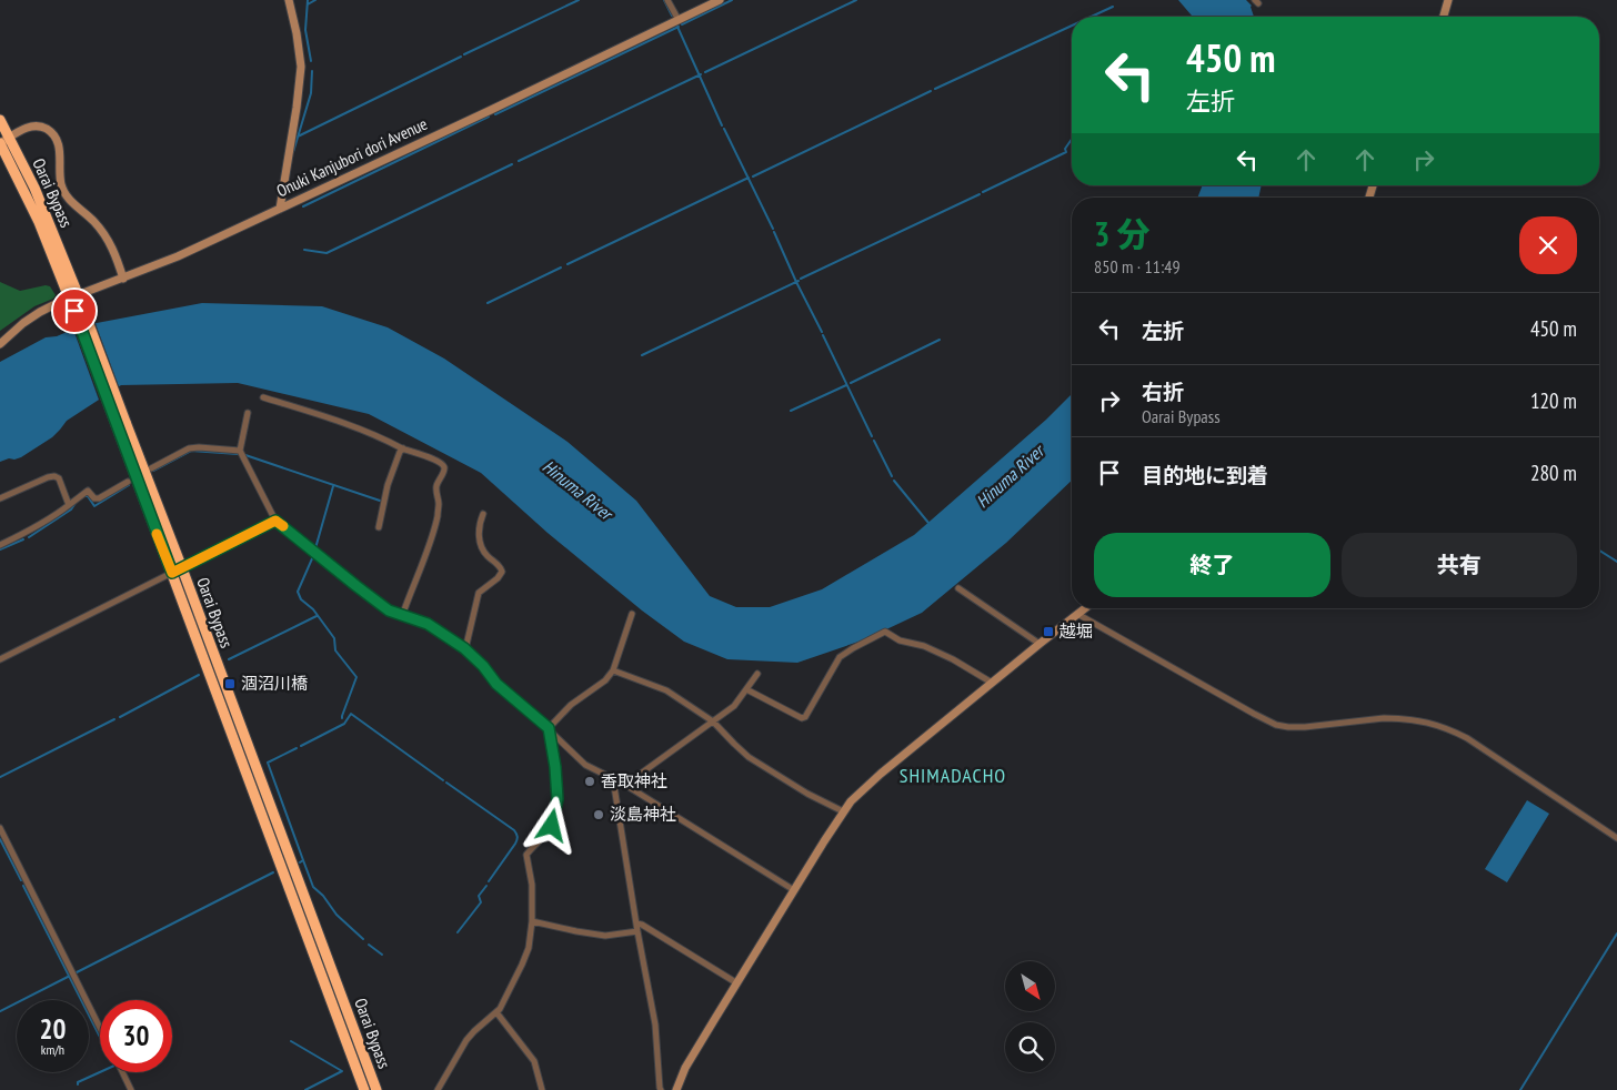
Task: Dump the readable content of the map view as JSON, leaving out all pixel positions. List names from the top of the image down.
{
  "streets": {
    "highway": ["Oarai Bypass"],
    "main road": ["Onuki Kanjubori dori Avenue"]
  },
  "districts": ["SHIMADACHO"],
  "water": ["Hinuma River"],
  "places": {
    "transit": ["越堀", "涸沼川橋"],
    "other": ["香取神社", "淡島神社"]
  },
  "north": "bottom right",
  "page": {
    "turn": ["450 m", "左折"],
    "heading": ["3 分", "850 m · 11:49"],
    "list": [
      {
        "name": "左折",
        "value": "450 m"
      },
      {
        "name": "右折",
        "note": "Oarai Bypass",
        "value": "120 m"
      },
      {
        "name": "目的地に到着",
        "value": "280 m"
      }
    ],
    "buttons": ["終了", "共有"],
    "speed": "20 km/h",
    "limit": "30"
  }
}
